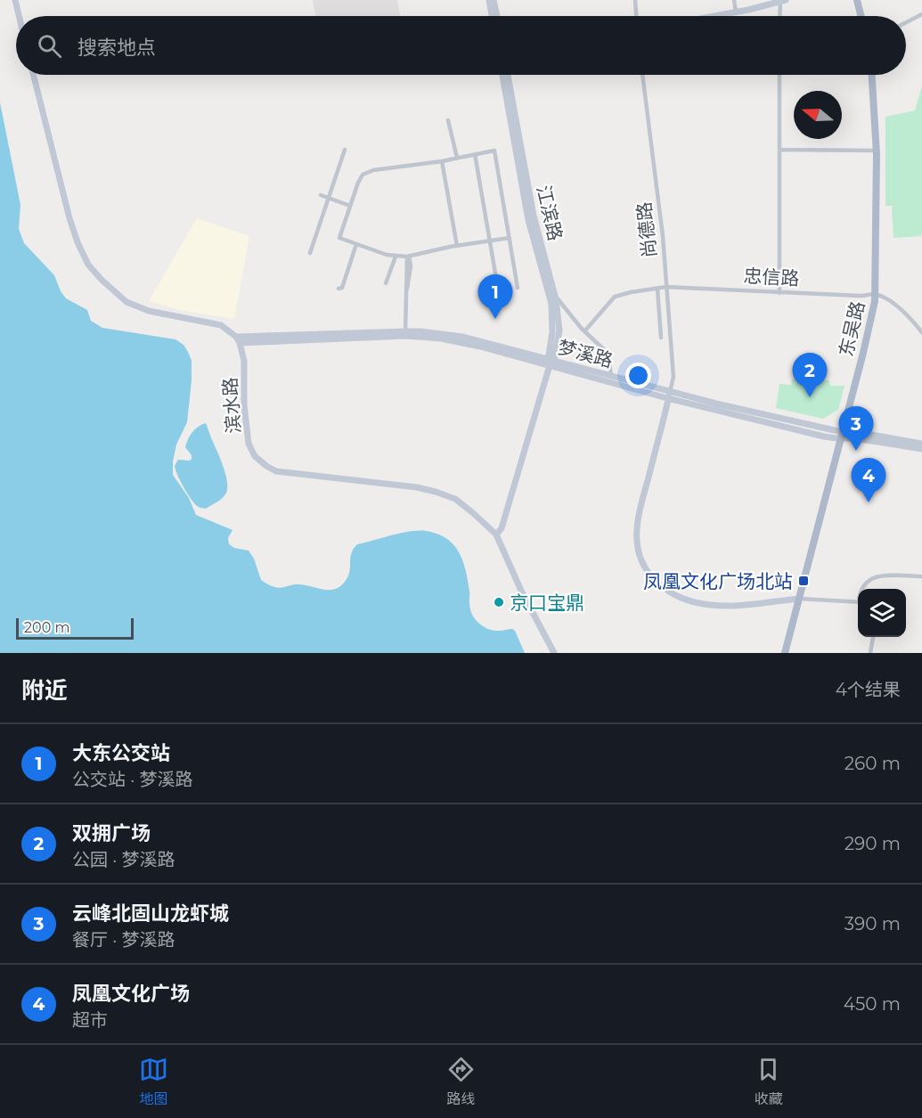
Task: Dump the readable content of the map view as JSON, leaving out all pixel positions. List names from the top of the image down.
{
  "streets": {
    "main road": ["东吴路"],
    "street": [
      "江滨路",
      "尚德路",
      "忠信路",
      "梦溪路",
      "滨水路"
    ]
  },
  "crossings": [
    ["江滨路", "梦溪路"],
    ["江滨路", "滨水路"],
    ["尚德路", "忠信路"],
    ["尚德路", "梦溪路"],
    ["忠信路", "东吴路"],
    ["东吴路", "梦溪路"],
    ["梦溪路", "滨水路"]
  ],
  "places": {
    "transit": ["凤凰文化广场北站"],
    "other": ["京口宝鼎"]
  },
  "scale_bar": "200 m",
  "north": "left",
  "page": {
    "search": "搜索地点",
    "pins": [
      "1",
      "2",
      "3",
      "4"
    ],
    "scale": "200 m",
    "heading": ["附近", "4个结果"],
    "list": [
      {
        "mark": "1",
        "name": "大东公交站",
        "note": "公交站 · 梦溪路",
        "value": "260 m"
      },
      {
        "mark": "2",
        "name": "双拥广场",
        "note": "公园 · 梦溪路",
        "value": "290 m"
      },
      {
        "mark": "3",
        "name": "云峰北固山龙虾城",
        "note": "餐厅 · 梦溪路",
        "value": "390 m"
      },
      {
        "mark": "4",
        "name": "凤凰文化广场",
        "note": "超市",
        "value": "450 m"
      }
    ],
    "nav": ["地图", "路线", "收藏"]
  }
}
